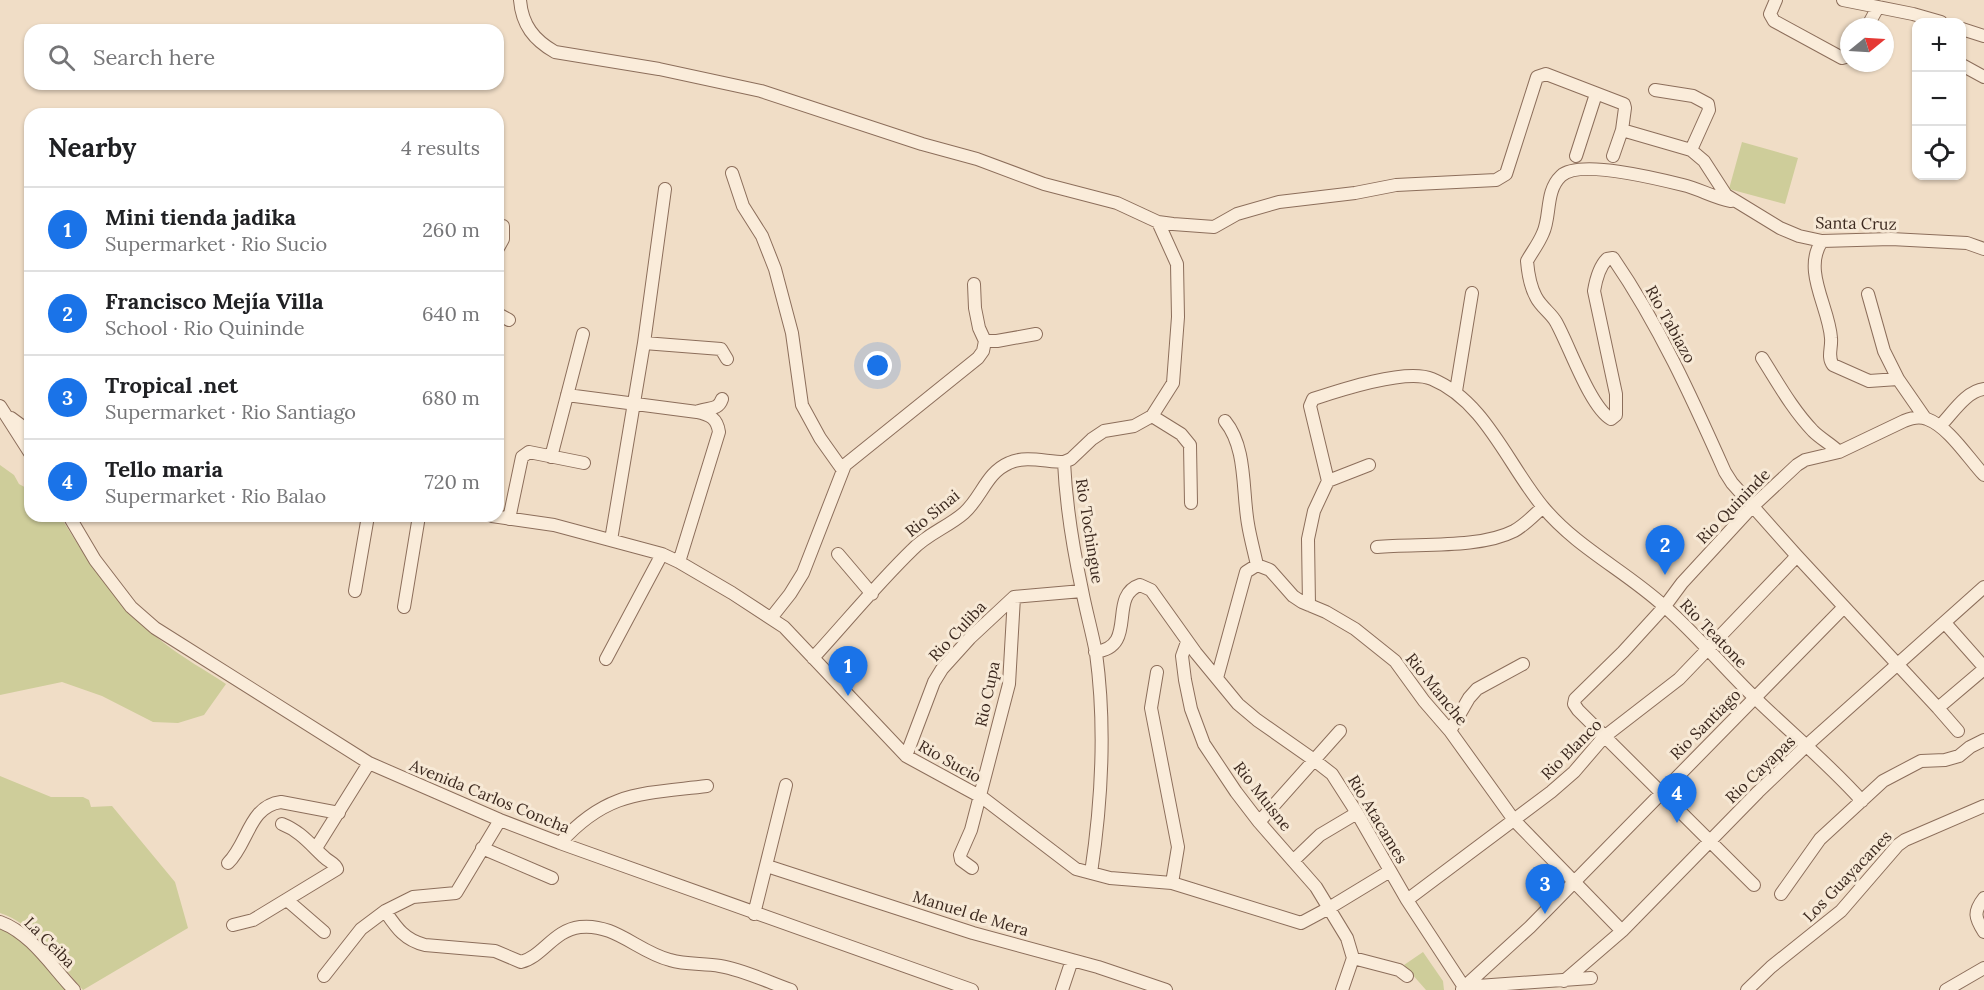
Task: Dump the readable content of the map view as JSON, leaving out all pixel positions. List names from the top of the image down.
{
  "streets": {
    "street": [
      "Santa Cruz",
      "Rio Tabiazo",
      "Rio Quininde",
      "Rio Sinai",
      "Rio Tochingue",
      "Rio Culiba",
      "Rio Teatone",
      "Rio Manche",
      "Rio Cupa",
      "Rio Santiago",
      "Rio Blanco",
      "Rio Sucio",
      "Rio Cayapas",
      "Avenida Carlos Concha",
      "Rio Muisne",
      "Rio Atacames",
      "Los Guayacanes",
      "Manuel de Mera",
      "La Ceiba"
    ]
  },
  "crossings": [
    ["Santa Cruz", "Rio Tabiazo"],
    ["Rio Tabiazo", "Rio Quininde"],
    ["Rio Tabiazo", "Rio Santiago"],
    ["Rio Tabiazo", "Rio Blanco"],
    ["Rio Tabiazo", "Rio Cayapas"],
    ["Rio Quininde", "Rio Teatone"],
    ["Rio Quininde", "Rio Blanco"],
    ["Rio Sinai", "Rio Tochingue"],
    ["Rio Sinai", "Rio Sucio"],
    ["Rio Tochingue", "Rio Sucio"],
    ["Rio Tochingue", "Rio Atacames"],
    ["Rio Culiba", "Rio Cupa"],
    ["Rio Culiba", "Rio Sucio"],
    ["Rio Teatone", "Rio Santiago"],
    ["Rio Teatone", "Rio Blanco"],
    ["Rio Teatone", "Rio Cayapas"],
    ["Rio Manche", "Rio Santiago"],
    ["Rio Manche", "Rio Blanco"],
    ["Rio Manche", "Rio Cayapas"],
    ["Rio Cupa", "Rio Sucio"],
    ["Rio Santiago", "Rio Atacames"],
    ["Rio Blanco", "Rio Atacames"],
    ["Rio Sucio", "Rio Muisne"],
    ["Rio Sucio", "Rio Atacames"],
    ["Rio Muisne", "Rio Atacames"]
  ],
  "north": "right",
  "page": {
    "map_buttons": ["+", "−"],
    "search": "Search here",
    "heading": ["Nearby", "4 results"],
    "list": [
      {
        "mark": "1",
        "name": "Mini tienda jadika",
        "note": "Supermarket · Rio Sucio",
        "value": "260 m"
      },
      {
        "mark": "2",
        "name": "Francisco Mejía Villa",
        "note": "School · Rio Quininde",
        "value": "640 m"
      },
      {
        "mark": "3",
        "name": "Tropical .net",
        "note": "Supermarket · Rio Santiago",
        "value": "680 m"
      },
      {
        "mark": "4",
        "name": "Tello maria",
        "note": "Supermarket · Rio Balao",
        "value": "720 m"
      }
    ],
    "pins": [
      "2",
      "1",
      "4",
      "3"
    ]
  }
}
